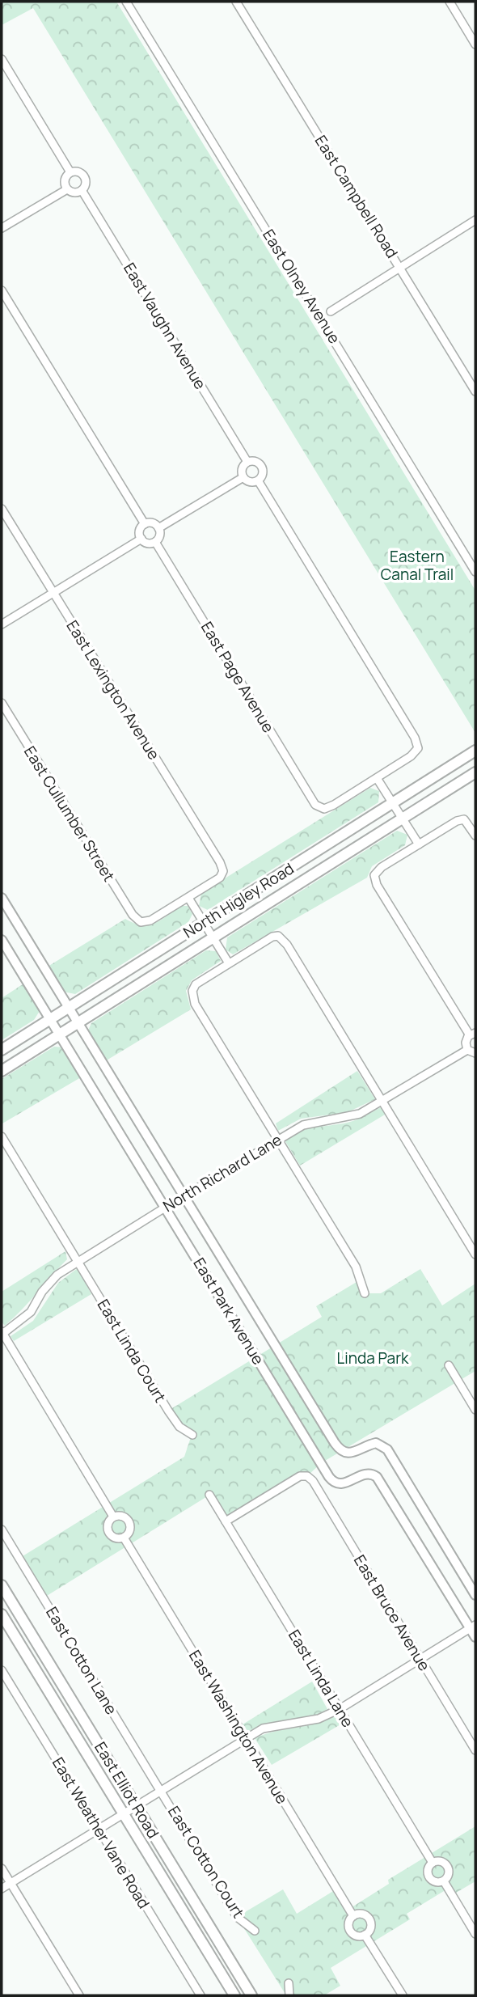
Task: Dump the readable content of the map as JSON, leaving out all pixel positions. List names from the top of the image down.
{
  "streets": {
    "main road": ["North Higley Road", "East Elliot Road"],
    "street": [
      "East Campbell Road",
      "East Olney Avenue",
      "East Vaughn Avenue",
      "East Page Avenue",
      "East Lexington Avenue",
      "East Cullumber Street",
      "North Richard Lane",
      "East Park Avenue",
      "East Linda Court",
      "East Bruce Avenue",
      "East Cotton Lane",
      "East Linda Lane",
      "East Washington Avenue",
      "East Weather Vane Road",
      "East Cotton Court"
    ]
  },
  "crossings": [
    ["East Vaughn Avenue", "East Page Avenue"],
    ["East Lexington Avenue", "East Cullumber Street"],
    ["North Higley Road", "East Park Avenue"],
    ["North Richard Lane", "East Park Avenue"],
    ["North Richard Lane", "East Linda Court"],
    ["North Richard Lane", "East Washington Avenue"],
    ["East Bruce Avenue", "East Linda Lane"],
    ["East Cotton Lane", "East Cotton Court"]
  ],
  "parks": ["Eastern Canal Trail", "Linda Park"]
}
